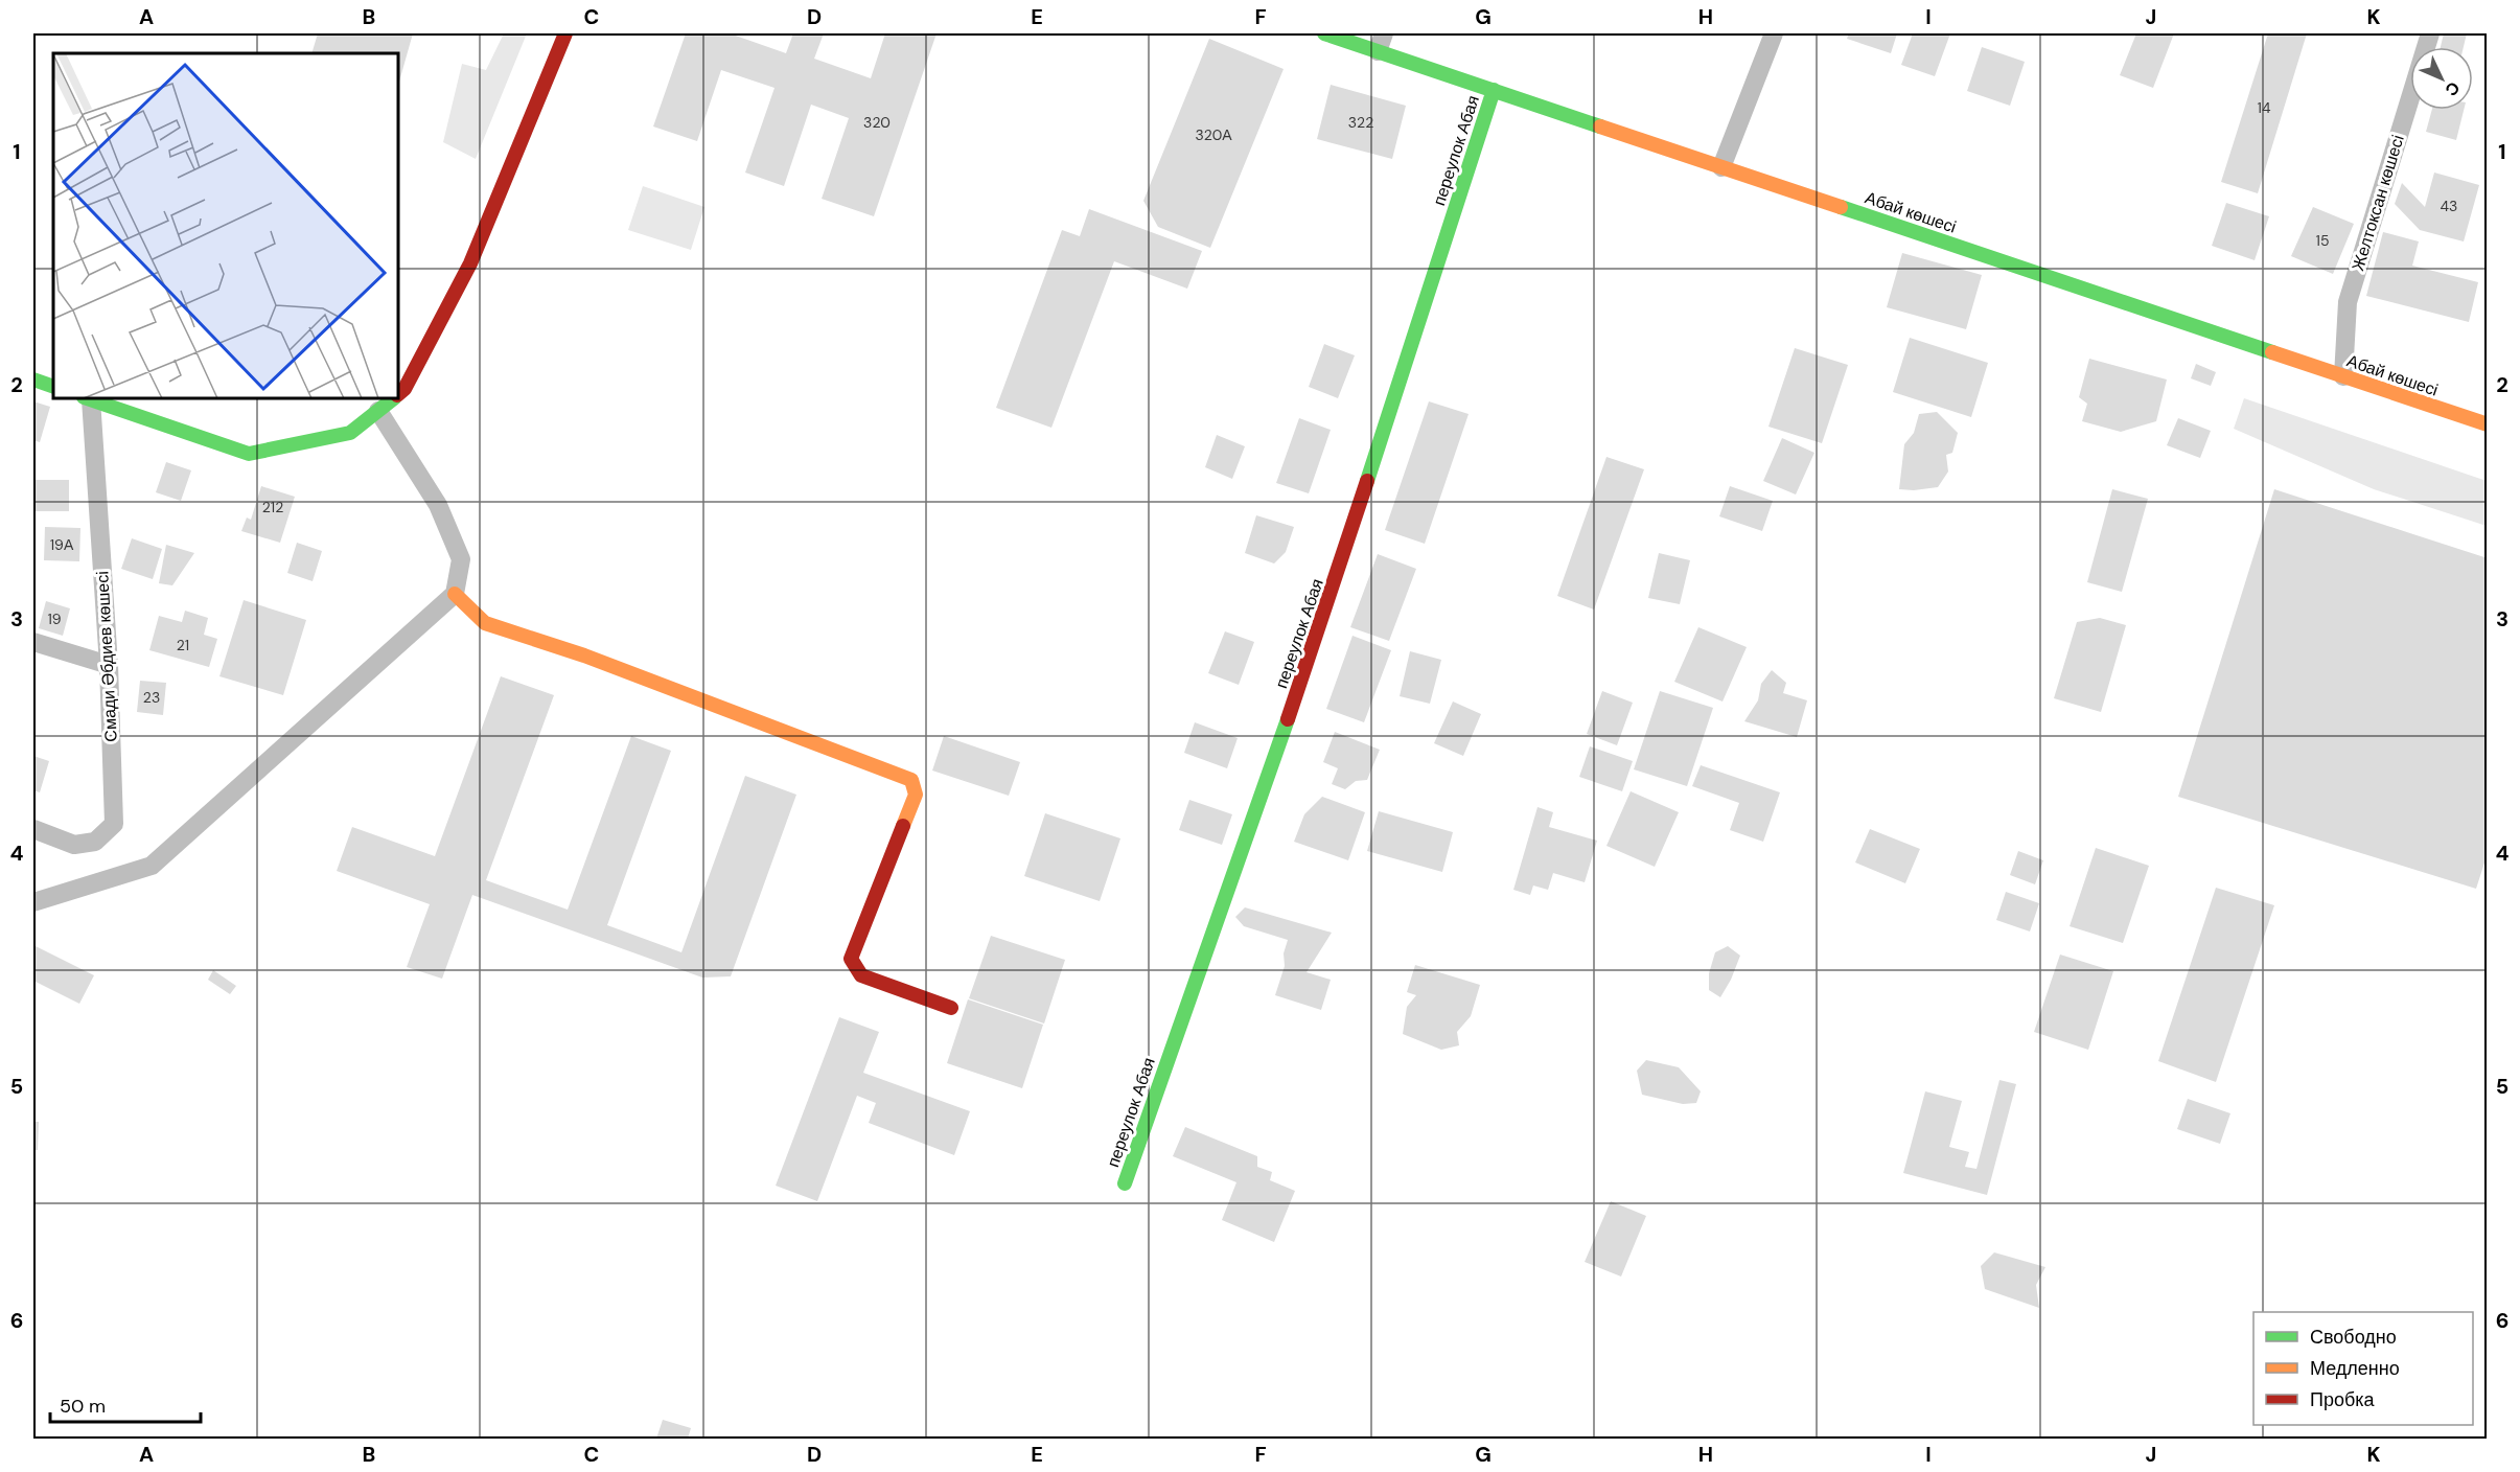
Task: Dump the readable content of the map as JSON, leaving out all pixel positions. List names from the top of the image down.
{
  "streets": {
    "main road": ["переулок Абая", "Абай көшесі"],
    "street": ["Желтоксан көшесі", "Смади Әбдиев көшесі"]
  },
  "crossings": [
    ["переулок Абая", "Абай көшесі"],
    ["Желтоксан көшесі", "Абай көшесі"]
  ],
  "house_numbers": [
    "14",
    "320",
    "322",
    "320А",
    "43",
    "15",
    "212",
    "19А",
    "19",
    "21",
    "23"
  ],
  "legend": ["Свободно", "Медленно", "Пробка"],
  "scale_bar": "50 m",
  "north": "bottom right",
  "grid": {
    "columns": [
      "A",
      "B",
      "C",
      "D",
      "E",
      "F",
      "G",
      "H",
      "I",
      "J",
      "K"
    ],
    "rows": [
      "1",
      "2",
      "3",
      "4",
      "5",
      "6"
    ]
  }
}
